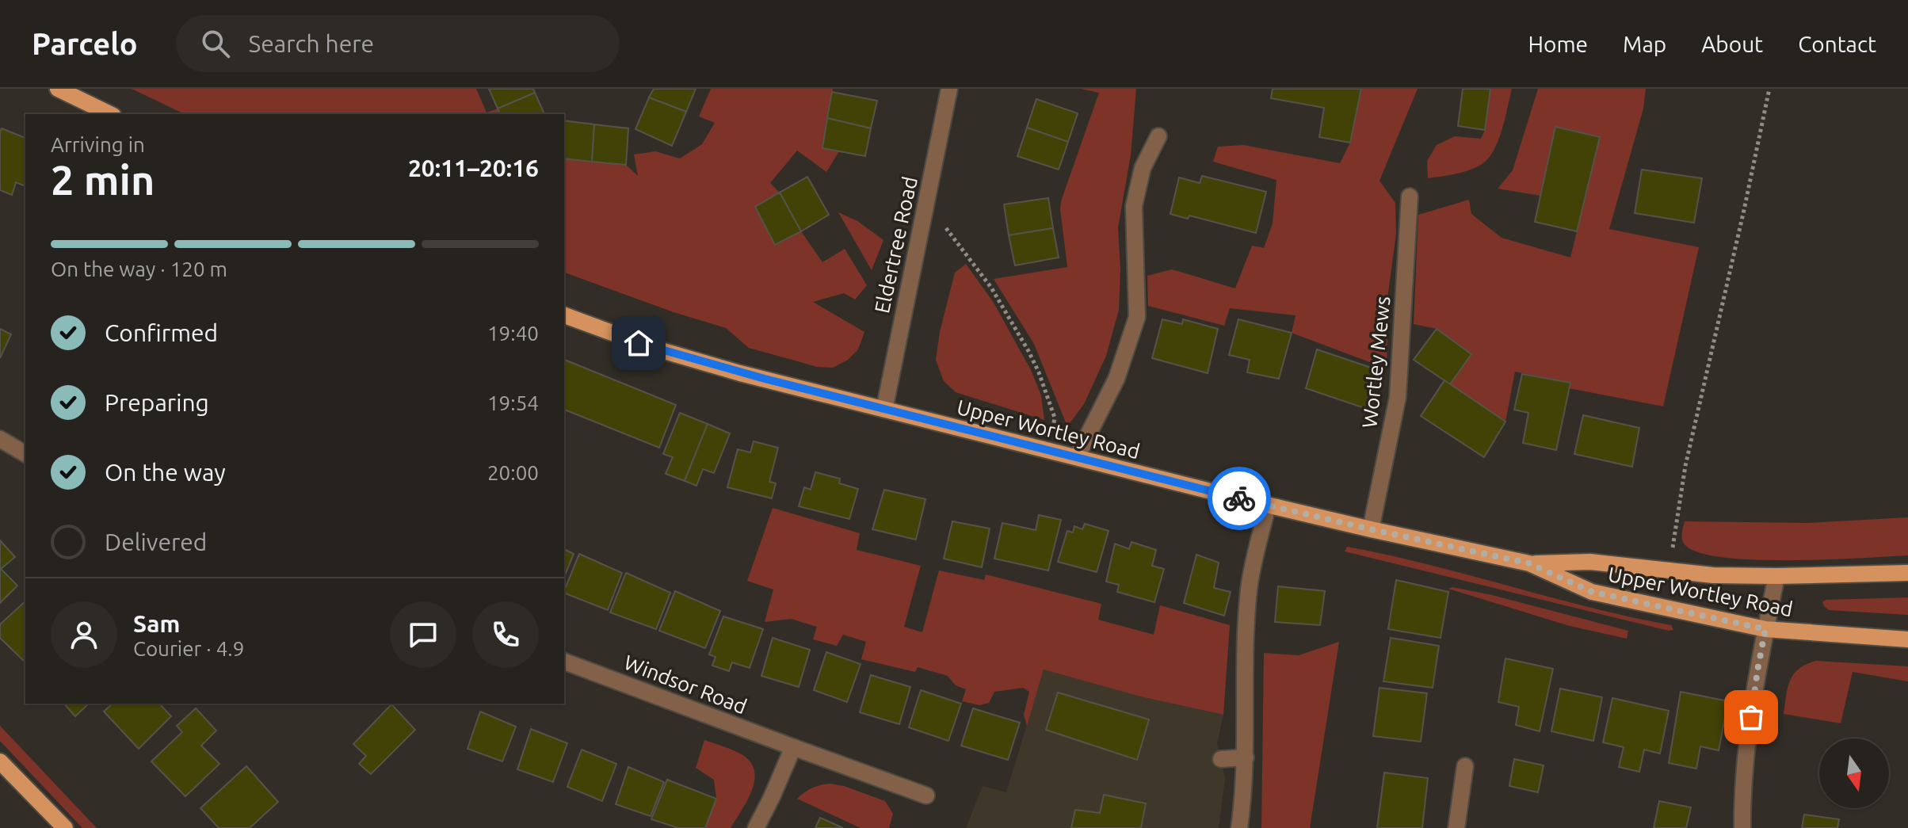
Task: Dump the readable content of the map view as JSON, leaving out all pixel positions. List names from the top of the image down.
{
  "streets": {
    "main road": ["Upper Wortley Road"],
    "street": ["Eldertree Road", "Wortley Mews", "Windsor Road"]
  },
  "crossings": [
    ["Eldertree Road", "Upper Wortley Road"],
    ["Wortley Mews", "Upper Wortley Road"]
  ],
  "north": "bottom",
  "page": {
    "header": "Parcelo",
    "search": "Search here",
    "nav": [
      "Home",
      "Map",
      "About",
      "Contact"
    ],
    "heading": ["2 min", "Arriving in", "20:11–20:16"],
    "panel": ["Sam", "Courier · 4.9"],
    "bar": "On the way · 120 m",
    "list": [
      ["Confirmed", "19:40"],
      ["Preparing", "19:54"],
      ["On the way", "20:00"],
      "Delivered"
    ]
  }
}
